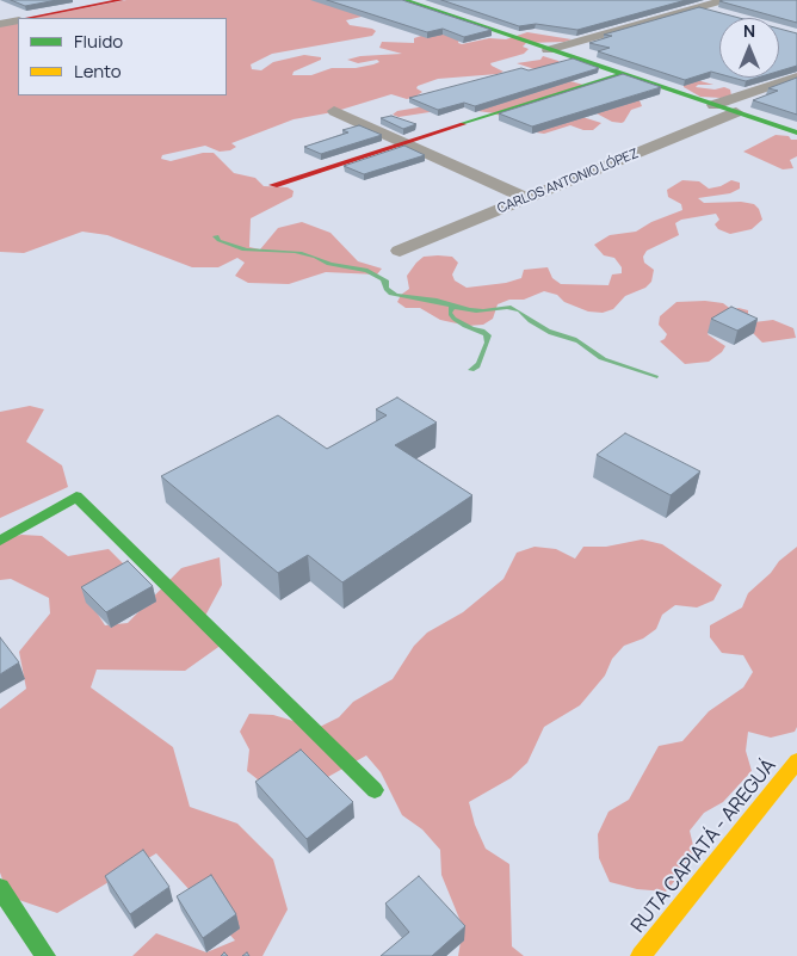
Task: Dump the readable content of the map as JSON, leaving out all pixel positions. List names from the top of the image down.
{
  "streets": {
    "street": ["CARLOS ANTONIO LÓPEZ", "RUTA CAPIATÁ - AREGUÁ"]
  },
  "legend": ["Fluido", "Lento"],
  "north": "top"
}
